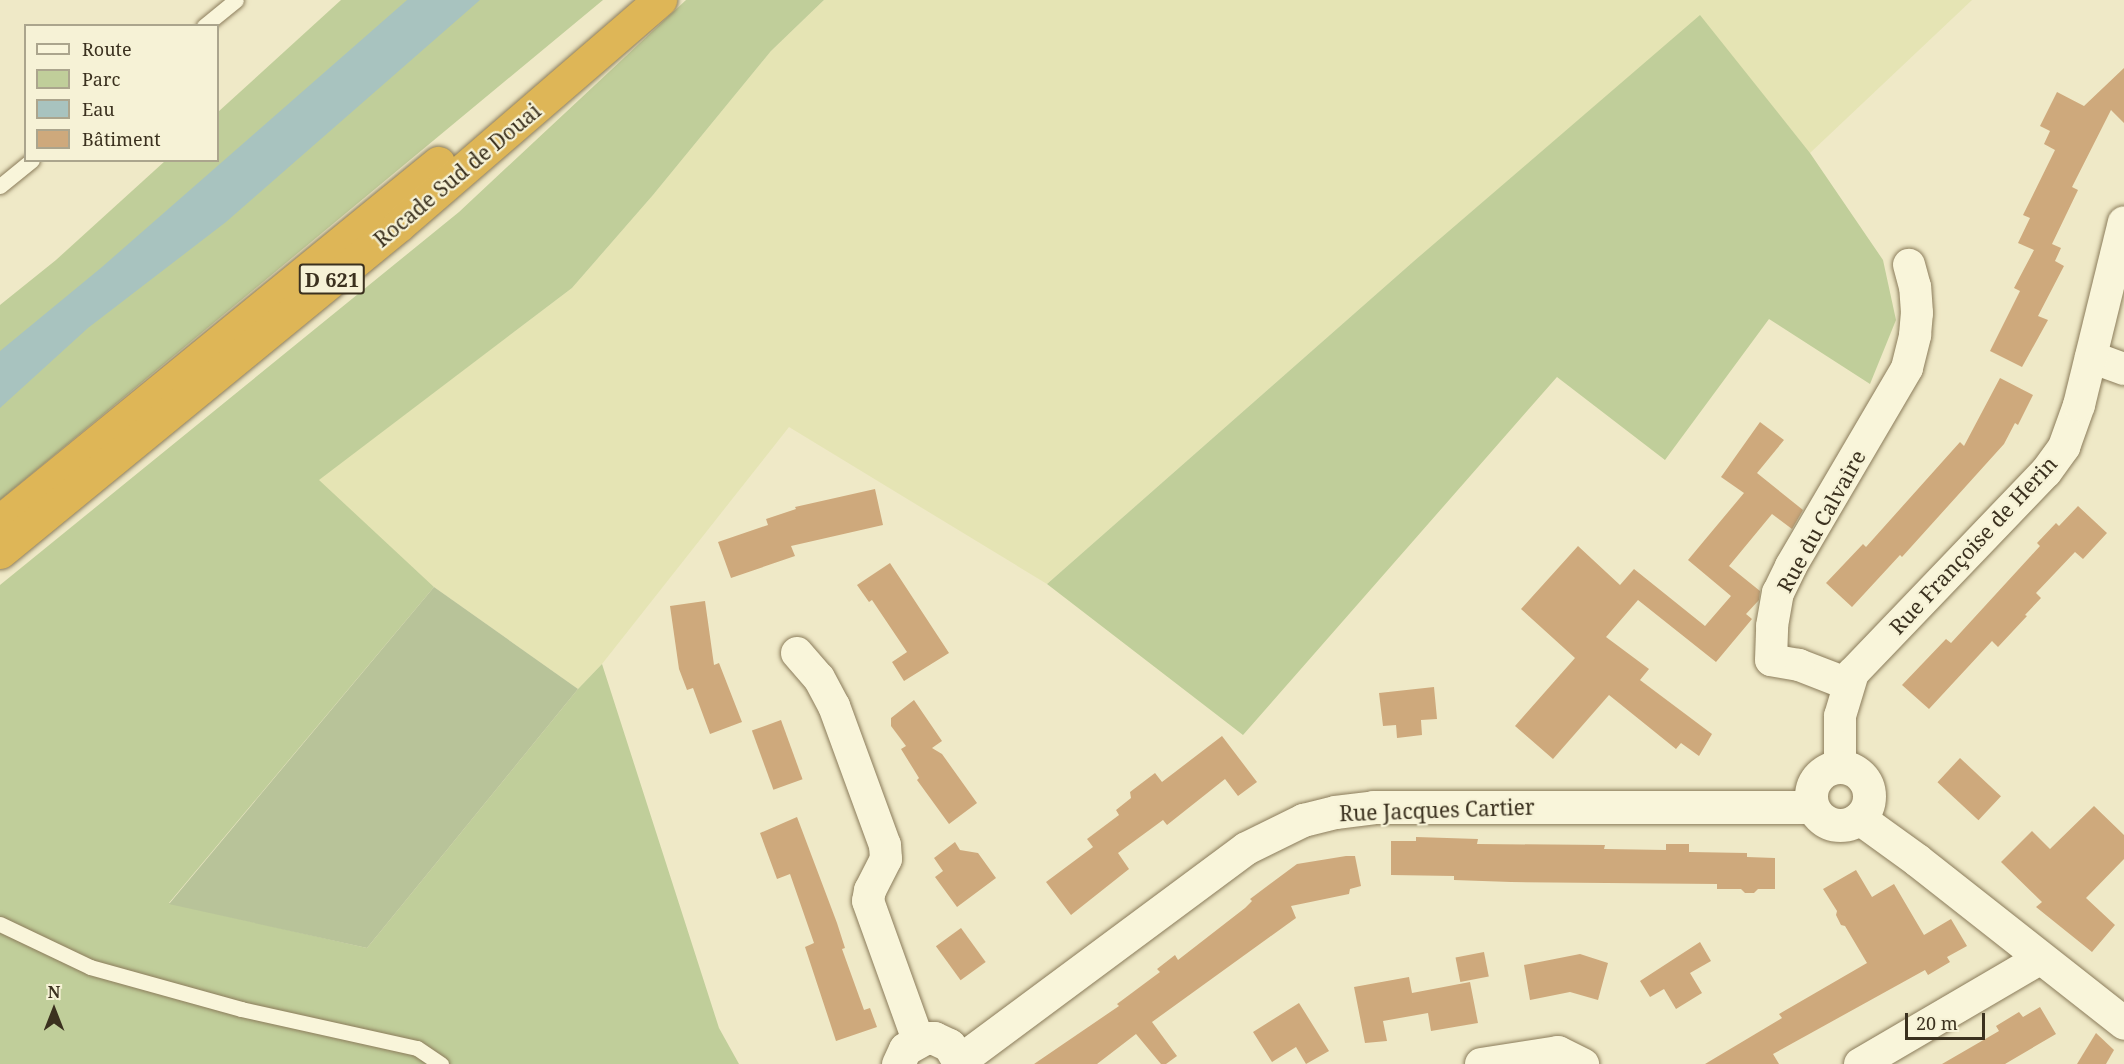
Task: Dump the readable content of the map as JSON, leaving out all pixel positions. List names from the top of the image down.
{
  "streets": {
    "highway": ["Rocade Sud de Douai", "D 621"],
    "street": ["Rue du Calvaire", "Rue Françoise de Herin", "Rue Jacques Cartier"]
  },
  "crossings": [
    ["Rue du Calvaire", "Rue Françoise de Herin"]
  ],
  "legend": [
    "Route",
    "Parc",
    "Eau",
    "Bâtiment"
  ],
  "scale_bar": "20 m",
  "north": "top"
}
